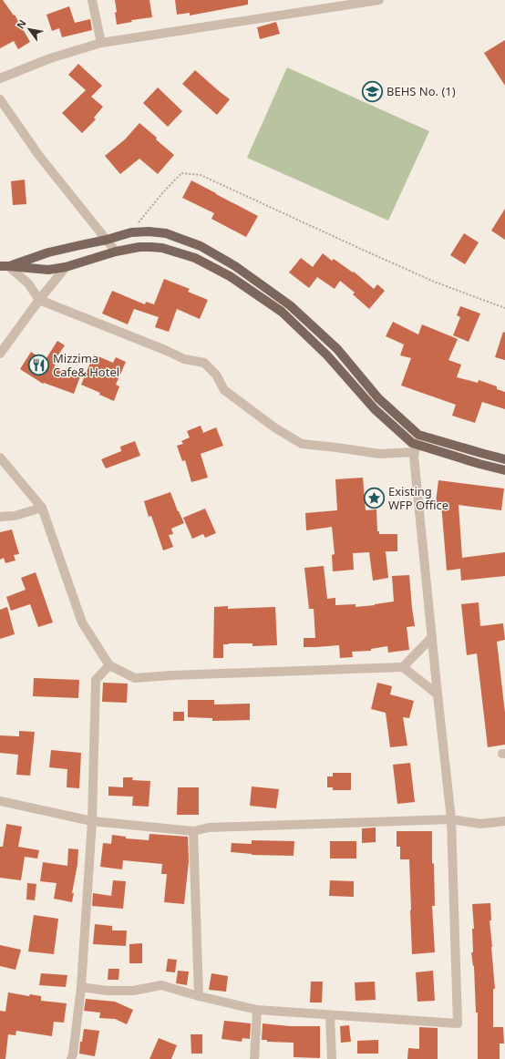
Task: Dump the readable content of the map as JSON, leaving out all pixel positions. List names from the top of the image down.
{
  "places": {
    "school or university": ["BEHS No. (1)"],
    "restaurant": ["Mizzima Cafe& Hotel"],
    "place": ["Existing WFP Office"]
  },
  "north": "top left"
}
